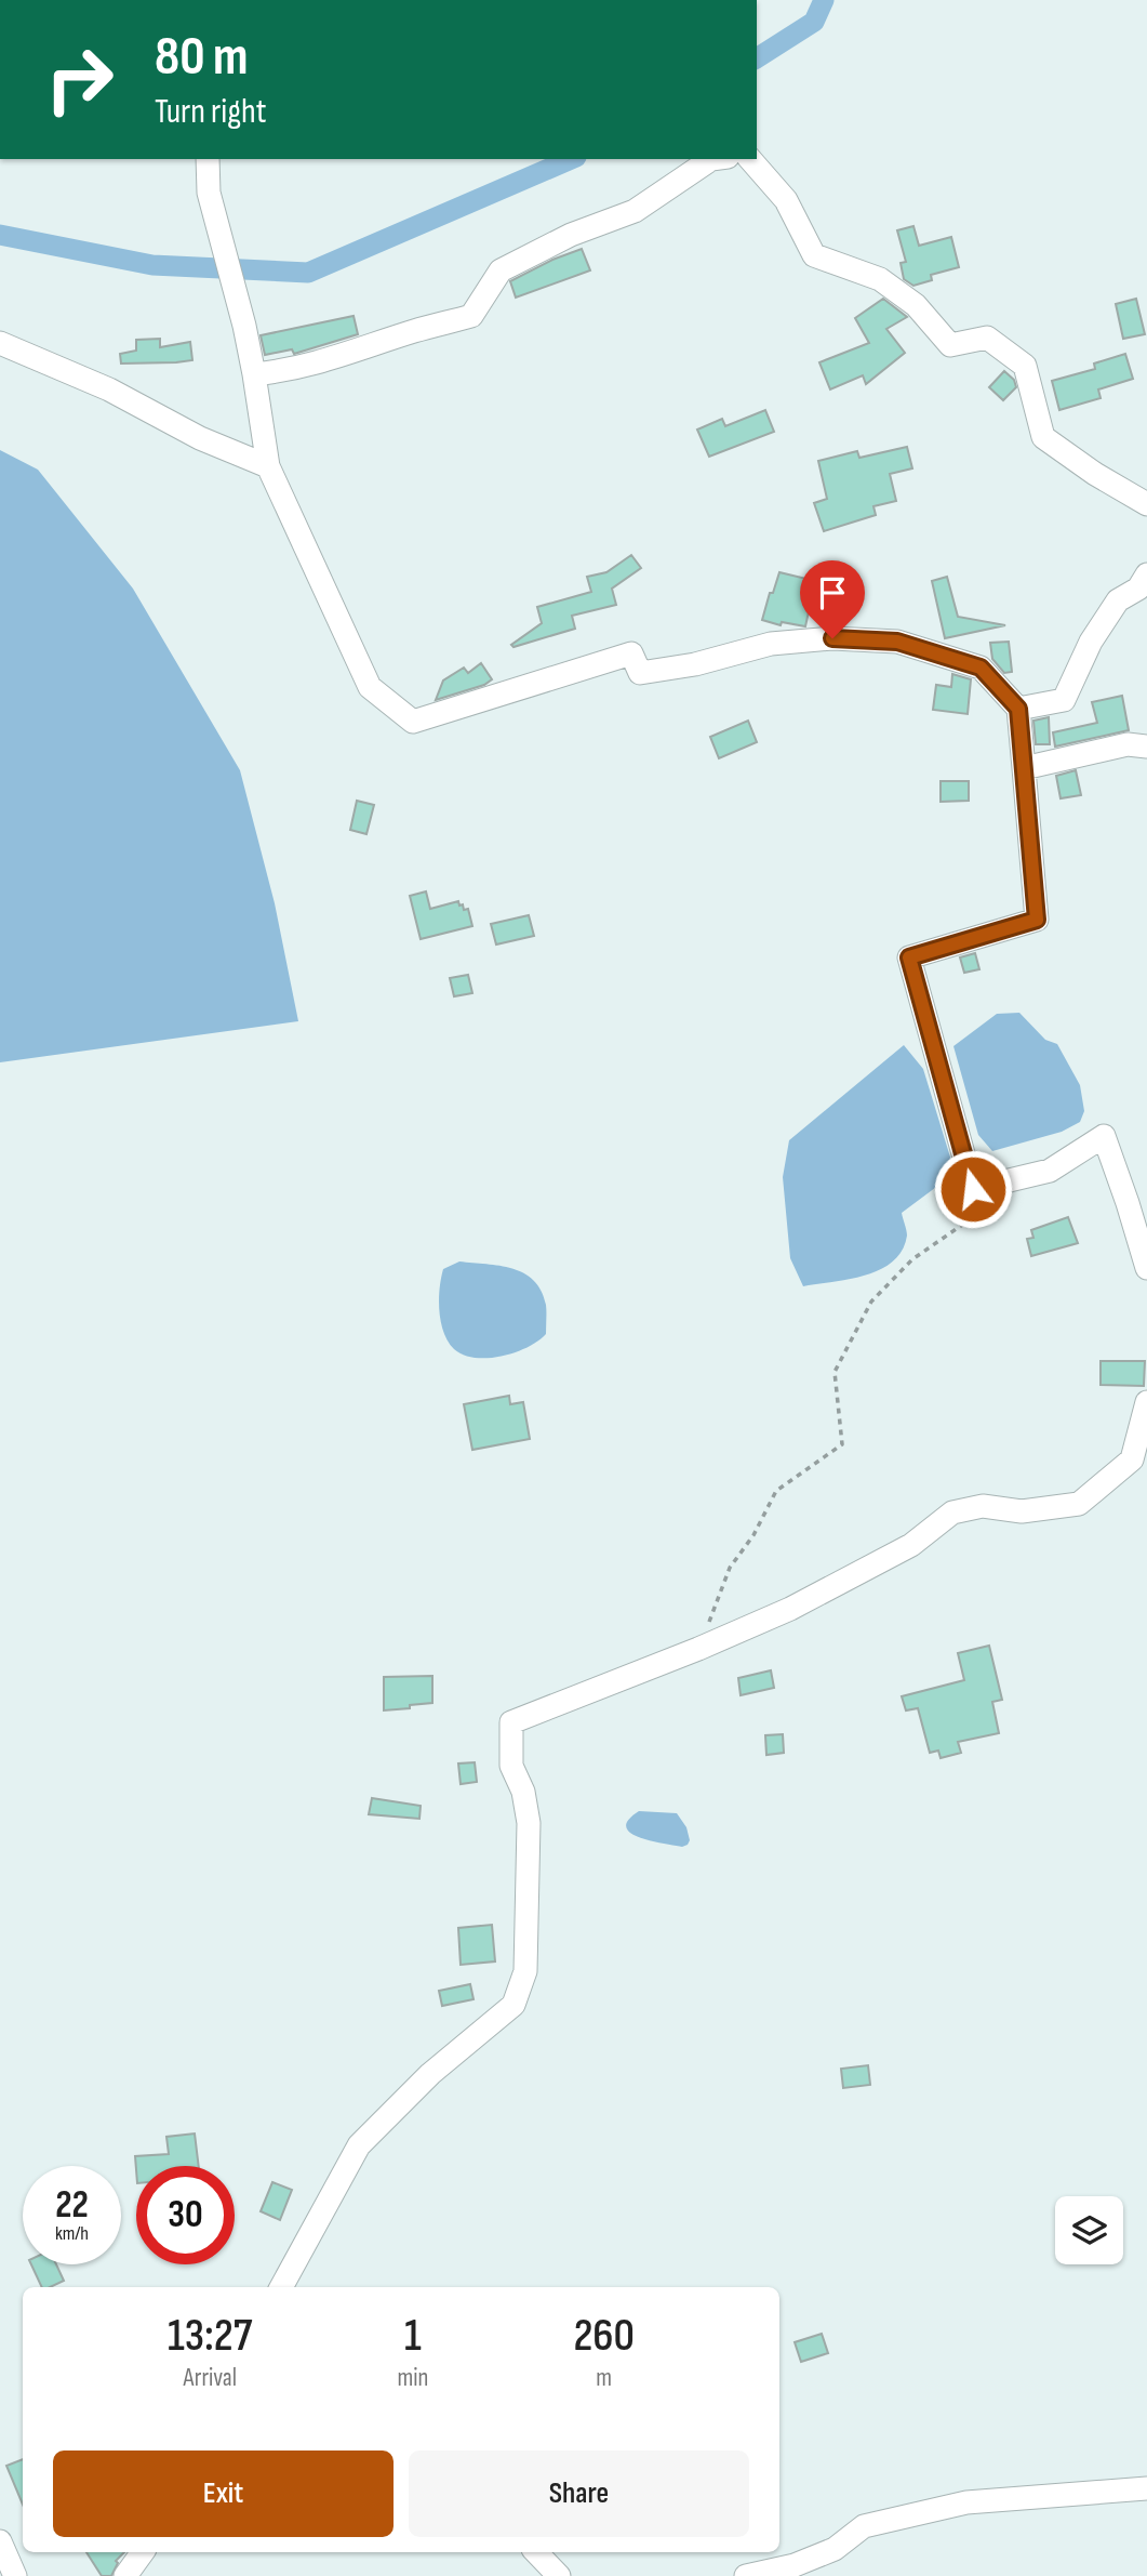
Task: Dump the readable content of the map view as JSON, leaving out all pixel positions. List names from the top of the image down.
{
  "page": {
    "turn": ["80 m", "Turn right"],
    "speed": "22 km/h",
    "limit": "30",
    "eta": [
      "13:27",
      "Arrival",
      "1",
      "min",
      "260",
      "m"
    ],
    "buttons": ["Exit", "Share"]
  }
}
